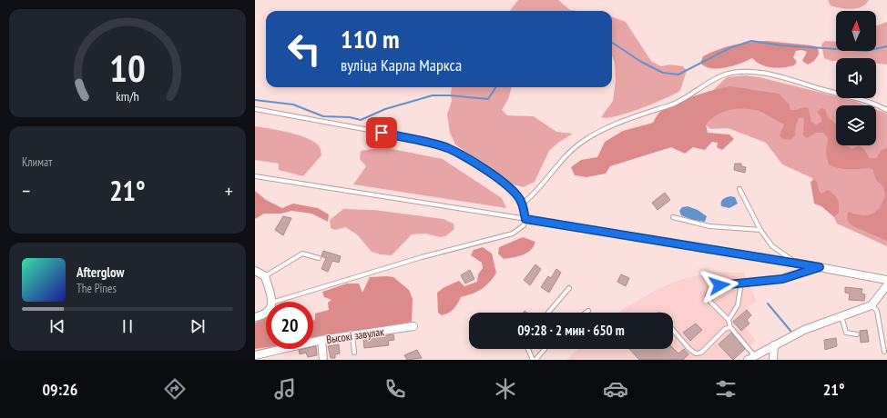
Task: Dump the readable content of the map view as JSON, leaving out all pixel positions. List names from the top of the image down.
{
  "streets": {
    "street": ["Высокі завулак"]
  },
  "north": "top",
  "page": {
    "turn": ["110 m", "вуліца Карла Маркса"],
    "tile": "Климат",
    "heat": ["−", "21°", "+"],
    "song": ["Afterglow", "The Pines"],
    "limit": "20",
    "trip": "09:28 · 2 мин · 650 m",
    "tabs": ["09:26", "21°"],
    "gauge": ["10", "km/h"]
  }
}
